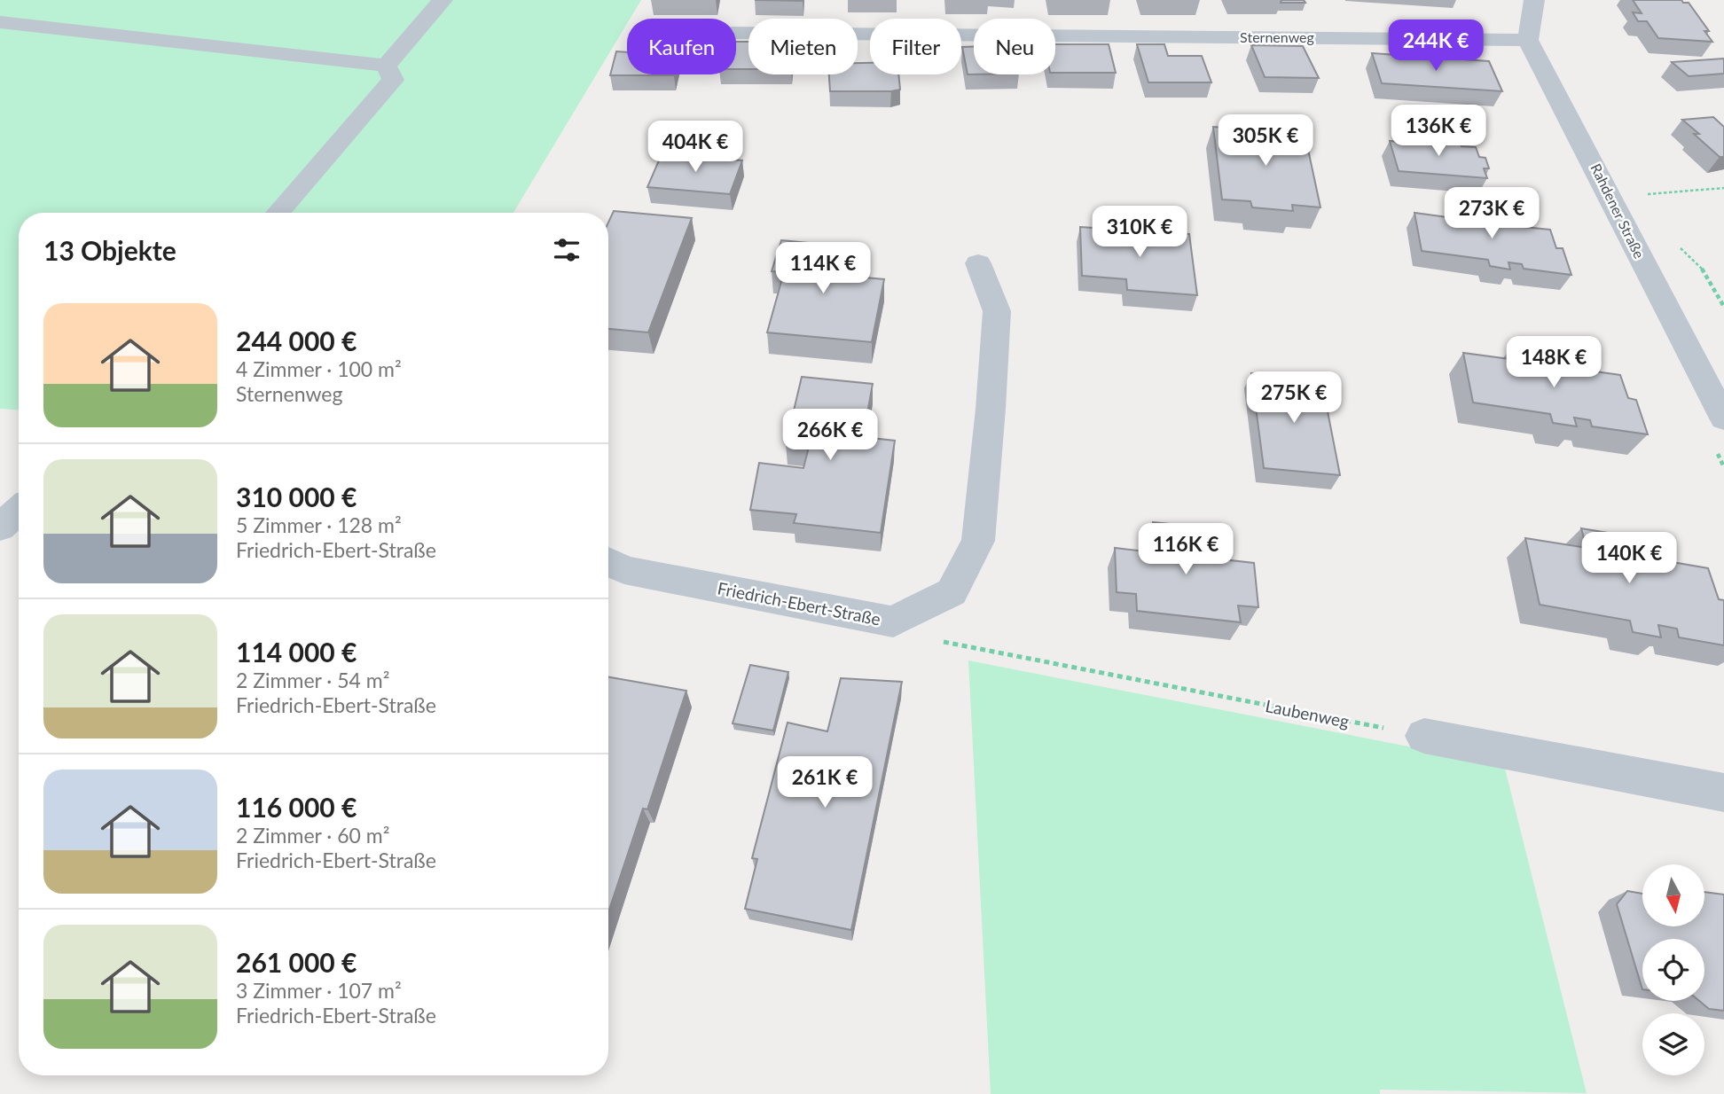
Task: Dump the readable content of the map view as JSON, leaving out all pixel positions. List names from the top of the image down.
{
  "streets": {
    "street": ["Sternenweg", "Rahdener Straße", "Friedrich-Ebert-Straße"],
    "path": ["Laubenweg"]
  },
  "crossings": [
    ["Sternenweg", "Rahdener Straße"],
    ["Friedrich-Ebert-Straße", "Laubenweg"]
  ],
  "north": "bottom",
  "page": {
    "chip": [
      "Kaufen",
      "Mieten",
      "Filter",
      "Neu"
    ],
    "price": [
      "244K €",
      "136K €",
      "305K €",
      "404K €",
      "273K €",
      "310K €",
      "114K €",
      "148K €",
      "275K €",
      "266K €",
      "116K €",
      "140K €",
      "261K €"
    ],
    "heading": "13 Objekte",
    "list": [
      {
        "name": "244 000 €",
        "note": "4 Zimmer · 100 m² · Sternenweg"
      },
      {
        "name": "310 000 €",
        "note": "5 Zimmer · 128 m² · Friedrich-Ebert-Straße"
      },
      {
        "name": "114 000 €",
        "note": "2 Zimmer · 54 m² · Friedrich-Ebert-Straße"
      },
      {
        "name": "116 000 €",
        "note": "2 Zimmer · 60 m² · Friedrich-Ebert-Straße"
      },
      {
        "name": "261 000 €",
        "note": "3 Zimmer · 107 m² · Friedrich-Ebert-Straße"
      }
    ]
  }
}
